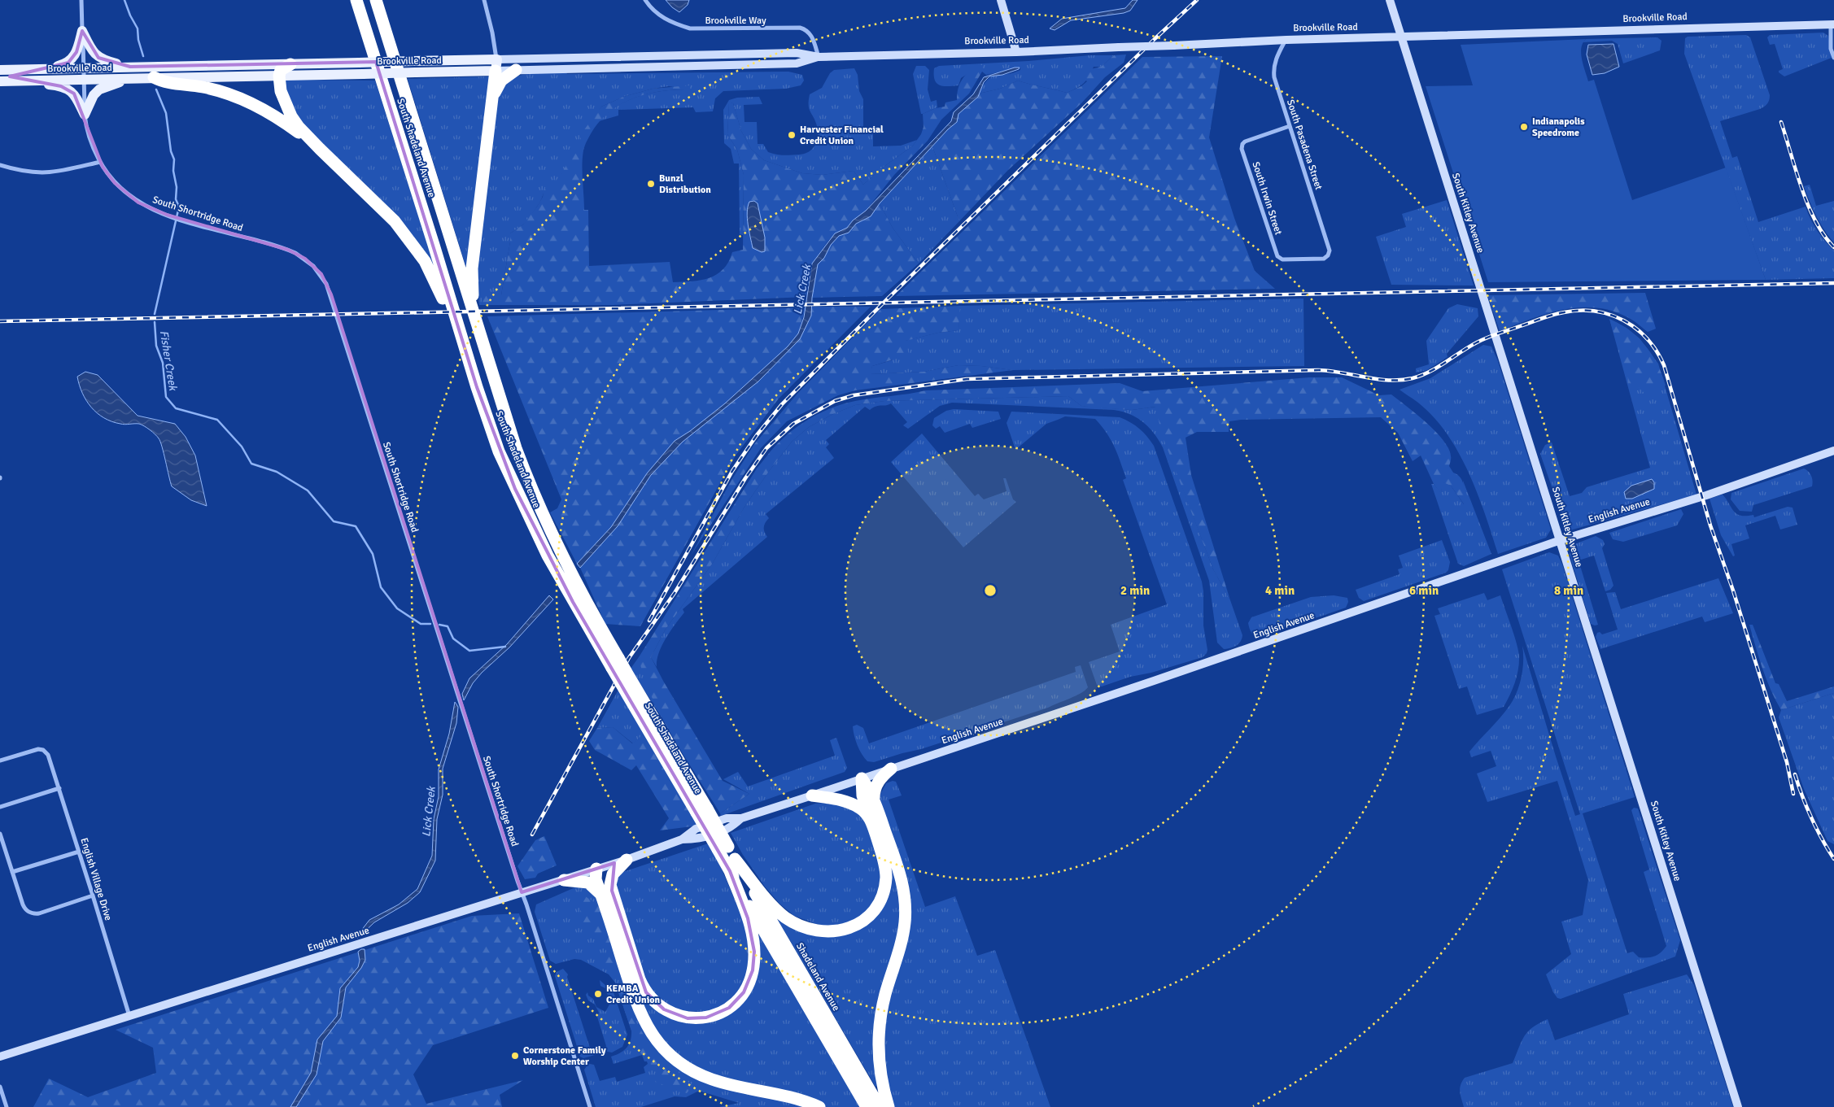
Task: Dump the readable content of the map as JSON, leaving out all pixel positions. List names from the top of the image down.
{
  "streets": {
    "highway": ["South Shadeland Avenue", "Shadeland Avenue"],
    "main road": ["Brookville Road"],
    "street": [
      "Brookville Way",
      "South Pasadena Street",
      "South Irwin Street",
      "South Kitley Avenue",
      "South Shortridge Road",
      "English Avenue",
      "English Village Drive"
    ]
  },
  "crossings": [
    ["Brookville Road", "Brookville Way"],
    ["Brookville Road", "South Pasadena Street"],
    ["Brookville Road", "South Kitley Avenue"],
    ["Brookville Road", "South Shortridge Road"],
    ["South Pasadena Street", "South Irwin Street"],
    ["South Shadeland Avenue", "Shadeland Avenue"],
    ["South Kitley Avenue", "English Avenue"],
    ["South Shortridge Road", "English Avenue"],
    ["English Avenue", "English Village Drive"]
  ],
  "water": ["Lick Creek", "Fisher Creek"],
  "places": [
    "Indianapolis Speedrome",
    "Harvester Financial Credit Union",
    "Bunzl Distribution",
    "KEMBA Credit Union",
    "Cornerstone Family Worship Center"
  ],
  "rings": [
    "2 min",
    "4 min",
    "6 min",
    "8 min"
  ]
}
